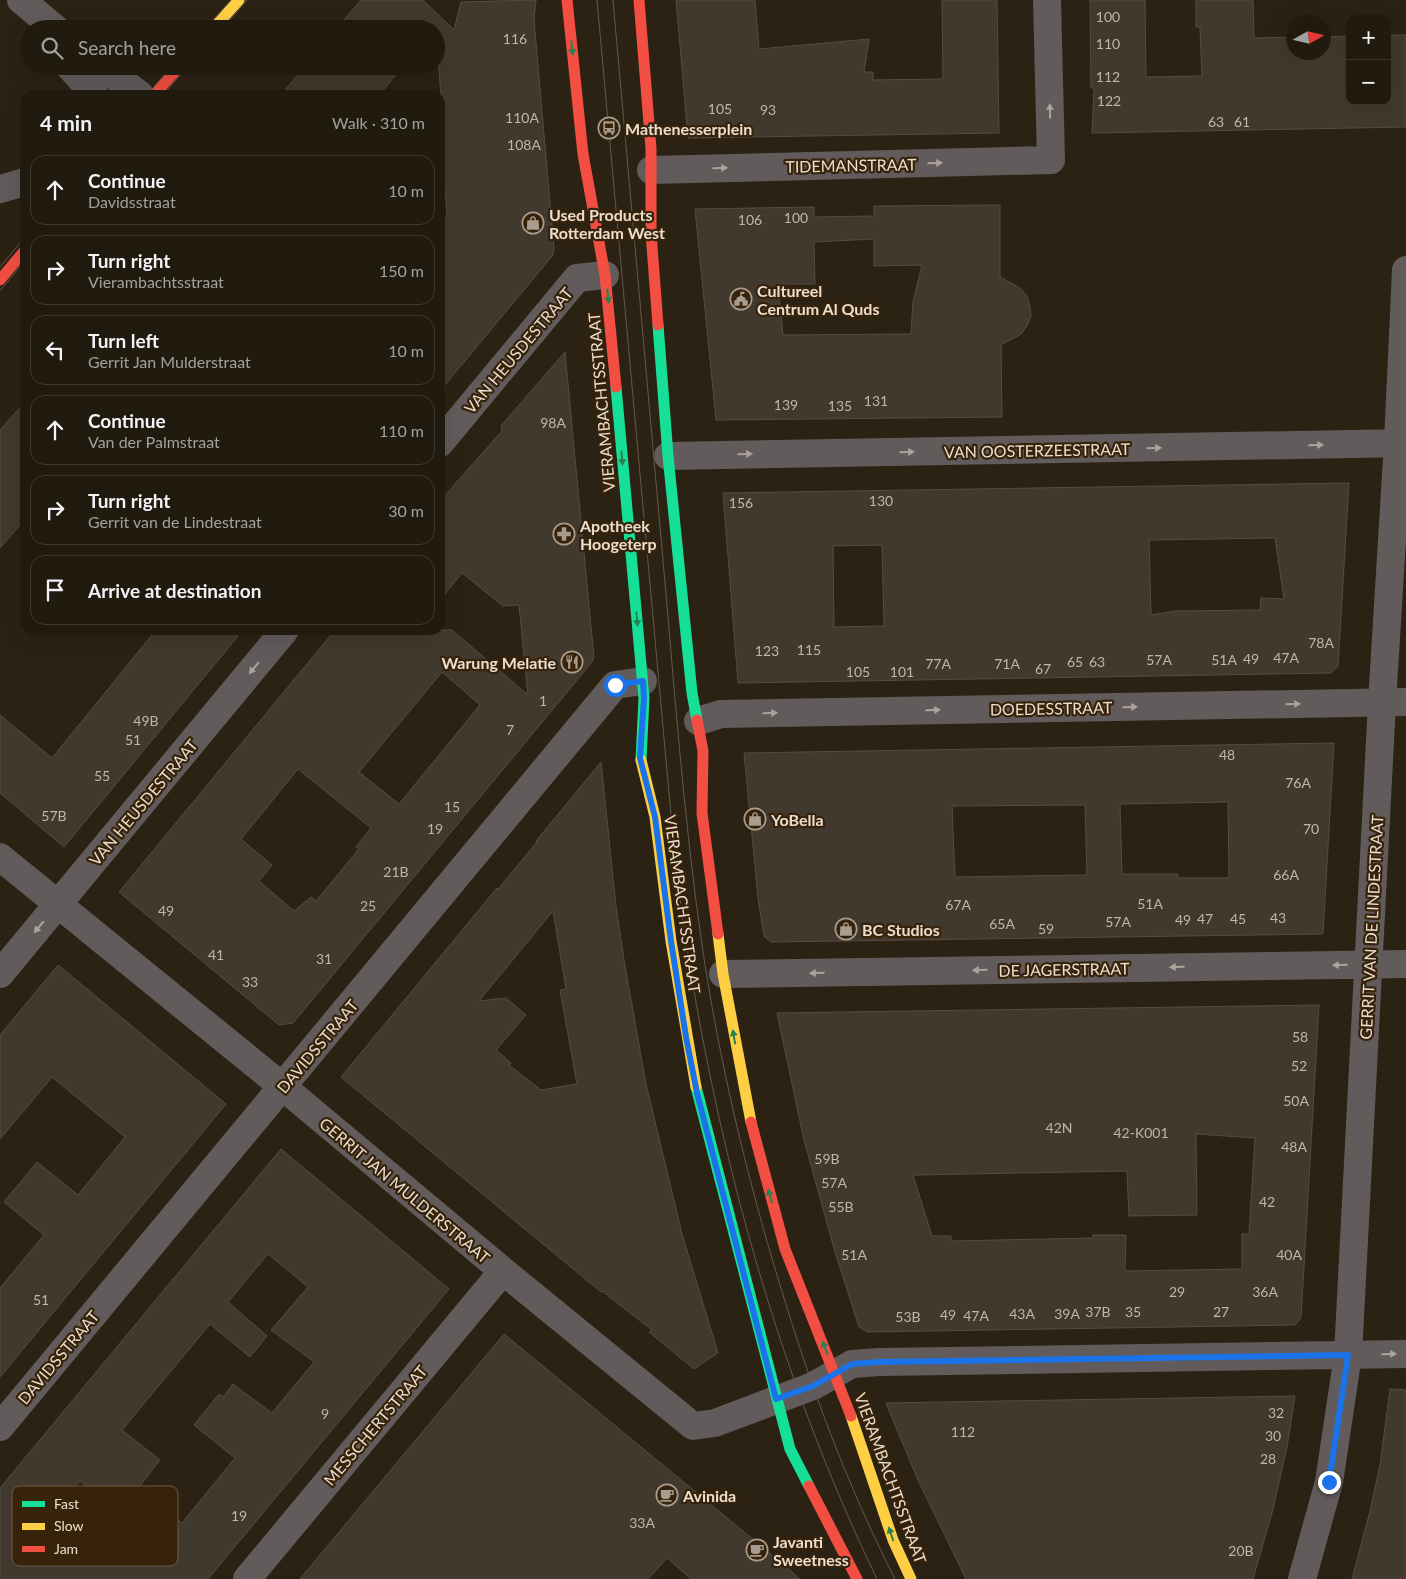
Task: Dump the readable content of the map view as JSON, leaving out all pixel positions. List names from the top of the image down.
{
  "streets": {
    "street": [
      "TIDEMANSTRAAT",
      "VAN HEUSDESTRAAT",
      "VIERAMBACHTSSTRAAT",
      "VAN OOSTERZEESTRAAT",
      "DOEDESSTRAAT",
      "GERRIT VAN DE LINDESTRAAT",
      "DE JAGERSTRAAT",
      "DAVIDSSTRAAT",
      "GERRIT JAN MULDERSTRAAT",
      "MESSCHERTSTRAAT"
    ]
  },
  "crossings": [
    ["TIDEMANSTRAAT", "VIERAMBACHTSSTRAAT"],
    ["VAN HEUSDESTRAAT", "VIERAMBACHTSSTRAAT"],
    ["VAN HEUSDESTRAAT", "GERRIT JAN MULDERSTRAAT"],
    ["VIERAMBACHTSSTRAAT", "VAN OOSTERZEESTRAAT"],
    ["VIERAMBACHTSSTRAAT", "DOEDESSTRAAT"],
    ["VIERAMBACHTSSTRAAT", "DE JAGERSTRAAT"],
    ["VIERAMBACHTSSTRAAT", "DAVIDSSTRAAT"],
    ["VIERAMBACHTSSTRAAT", "GERRIT JAN MULDERSTRAAT"],
    ["VAN OOSTERZEESTRAAT", "GERRIT VAN DE LINDESTRAAT"],
    ["DOEDESSTRAAT", "GERRIT VAN DE LINDESTRAAT"],
    ["GERRIT VAN DE LINDESTRAAT", "DE JAGERSTRAAT"],
    ["GERRIT VAN DE LINDESTRAAT", "GERRIT JAN MULDERSTRAAT"],
    ["DAVIDSSTRAAT", "GERRIT JAN MULDERSTRAAT"],
    ["GERRIT JAN MULDERSTRAAT", "MESSCHERTSTRAAT"]
  ],
  "one_way": [
    "VAN HEUSDESTRAAT",
    "VAN OOSTERZEESTRAAT",
    "DOEDESSTRAAT",
    "DE JAGERSTRAAT"
  ],
  "places": {
    "bus stop": ["Mathenesserplein"],
    "shop": ["Used Products Rotterdam West", "YoBella", "BC Studios"],
    "public building": ["Cultureel Centrum Al Quds"],
    "pharmacy": ["Apotheek Hoogeterp"],
    "restaurant": ["Warung Melatie"],
    "cafe": ["Avinida", "Javanti Sweetness"]
  },
  "house_numbers": [
    "100",
    "116",
    "110",
    "112",
    "122",
    "105",
    "93",
    "110A",
    "63",
    "61",
    "108A",
    "100",
    "106",
    "131",
    "139",
    "135",
    "98A",
    "130",
    "156",
    "78A",
    "115",
    "123",
    "47A",
    "49",
    "57A",
    "51A",
    "65",
    "63",
    "77A",
    "71A",
    "67",
    "105",
    "101",
    "1",
    "49B",
    "7",
    "51",
    "48",
    "55",
    "76A",
    "15",
    "57B",
    "19",
    "70",
    "21B",
    "66A",
    "51A",
    "67A",
    "25",
    "49",
    "43",
    "47",
    "45",
    "49",
    "57A",
    "65A",
    "59",
    "41",
    "31",
    "33",
    "58",
    "52",
    "50A",
    "42N",
    "42-K001",
    "48A",
    "59B",
    "57A",
    "42",
    "55B",
    "51A",
    "40A",
    "29",
    "36A",
    "51",
    "37B",
    "35",
    "27",
    "43A",
    "39A",
    "49",
    "47A",
    "53B",
    "32",
    "9",
    "112",
    "30",
    "28",
    "19",
    "33A",
    "20B"
  ],
  "legend": ["Fast", "Slow", "Jam"],
  "north": "right",
  "page": {
    "map_buttons": ["+", "−"],
    "search": "Search here",
    "heading": ["4 min", "Walk · 310 m"],
    "list": [
      ["Continue", "Davidsstraat", "10 m"],
      ["Turn right", "Vierambachtsstraat", "150 m"],
      ["Turn left", "Gerrit Jan Mulderstraat", "10 m"],
      ["Continue", "Van der Palmstraat", "110 m"],
      ["Turn right", "Gerrit van de Lindestraat", "30 m"],
      "Arrive at destination"
    ]
  }
}
